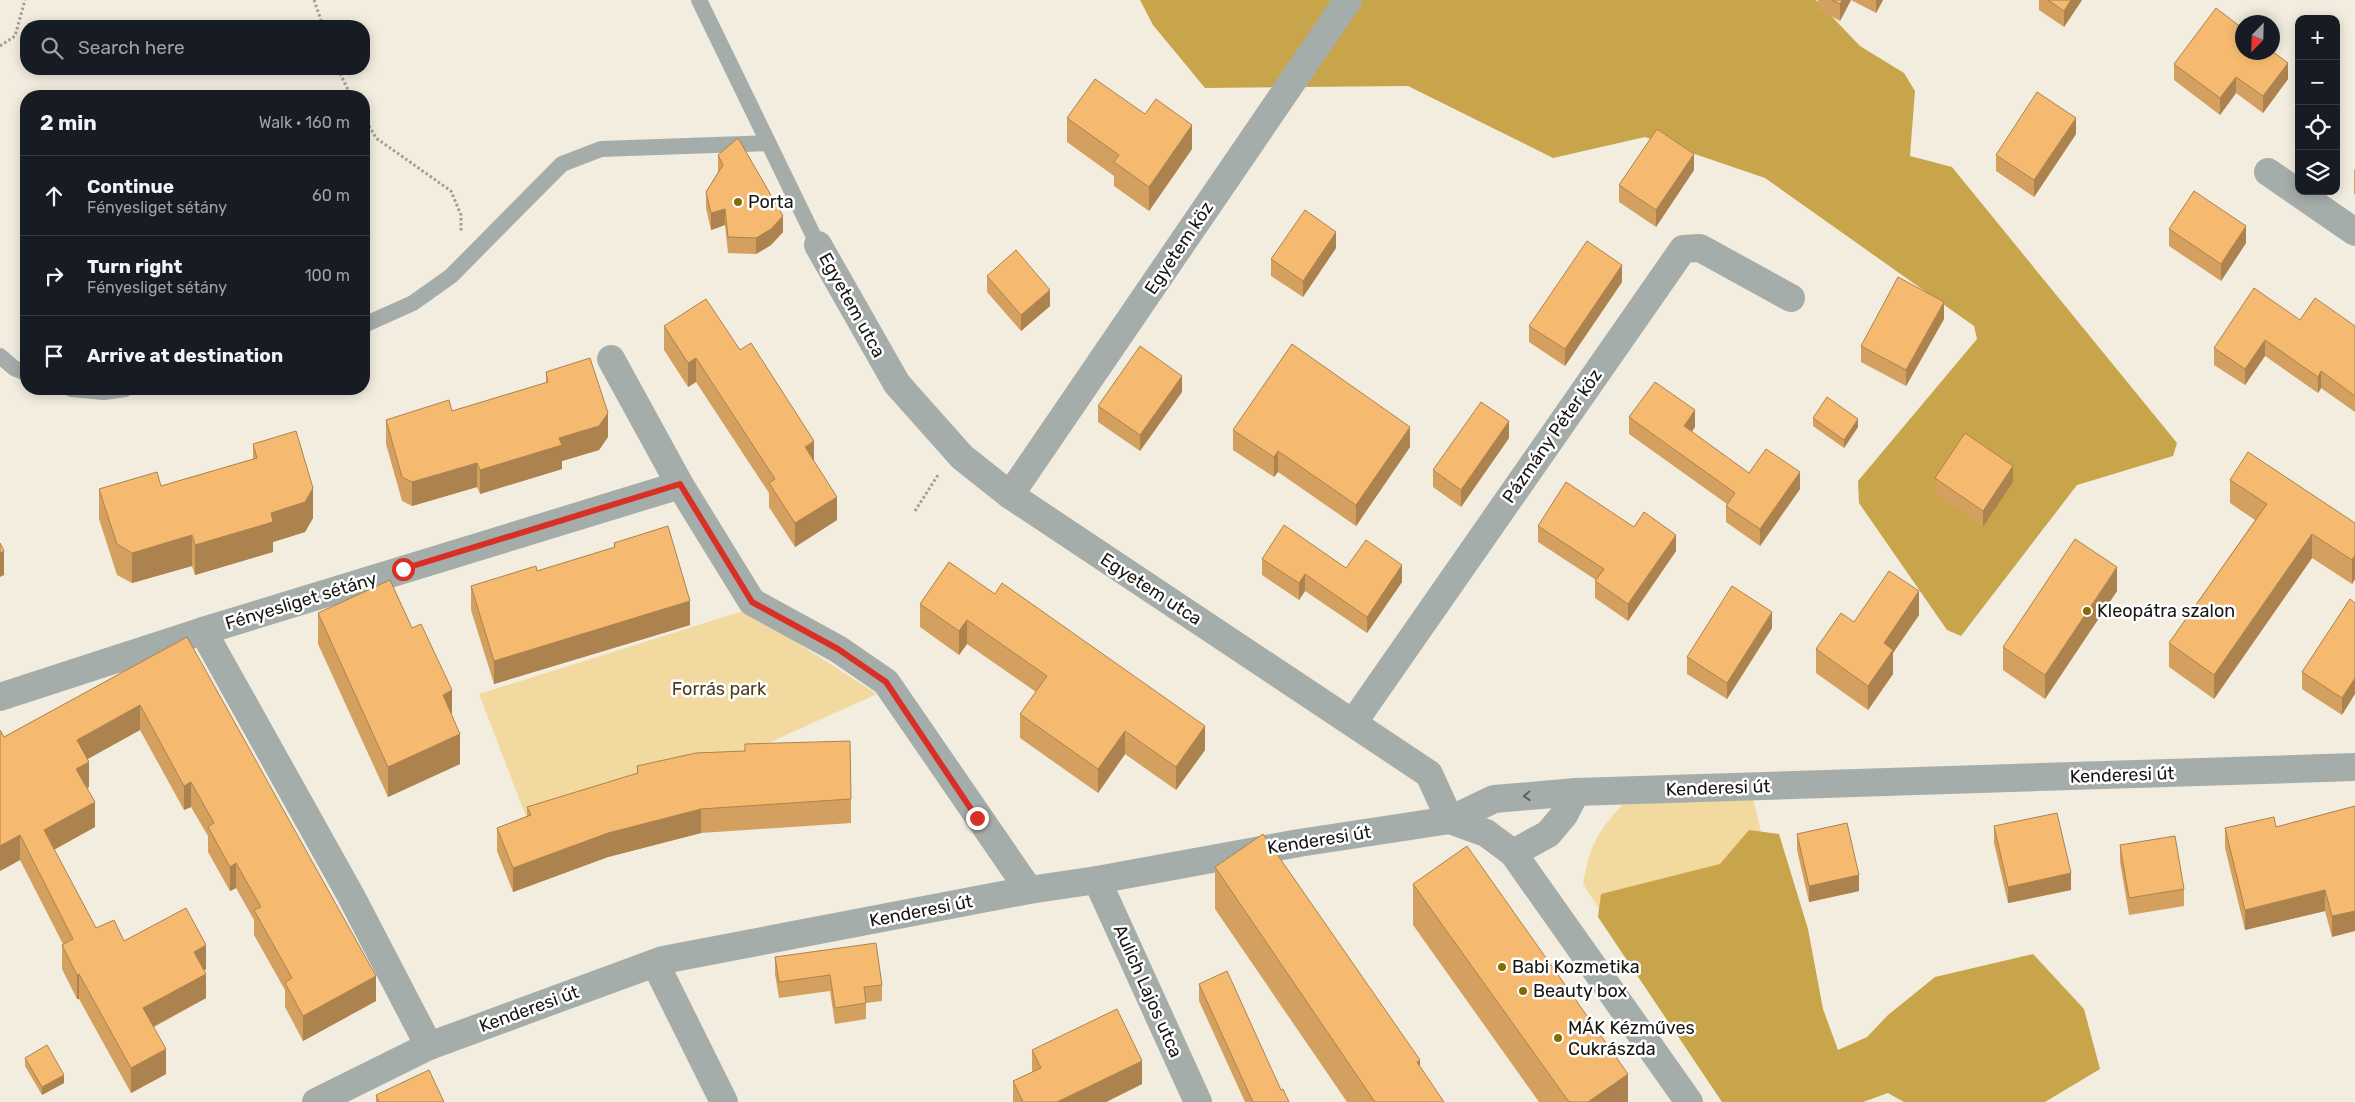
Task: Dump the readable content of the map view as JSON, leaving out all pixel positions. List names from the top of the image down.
{
  "streets": {
    "street": [
      "Egyetem köz",
      "Egyetem utca",
      "Pázmány Péter köz",
      "Fényesliget sétány",
      "Kenderesi út",
      "Aulich Lajos utca"
    ]
  },
  "crossings": [
    ["Egyetem köz", "Egyetem utca"],
    ["Egyetem utca", "Pázmány Péter köz"],
    ["Egyetem utca", "Kenderesi út"],
    ["Fényesliget sétány", "Kenderesi út"],
    ["Kenderesi út", "Aulich Lajos utca"]
  ],
  "parks": ["Forrás park"],
  "places": [
    "Porta",
    "Kleopátra szalon",
    "Babi Kozmetika",
    "Beauty box",
    "MÁK Kézműves Cukrászda"
  ],
  "north": "bottom left",
  "page": {
    "map_buttons": ["+", "−"],
    "search": "Search here",
    "heading": ["2 min", "Walk · 160 m"],
    "list": [
      ["Continue", "Fényesliget sétány", "60 m"],
      ["Turn right", "Fényesliget sétány", "100 m"],
      "Arrive at destination"
    ]
  }
}
